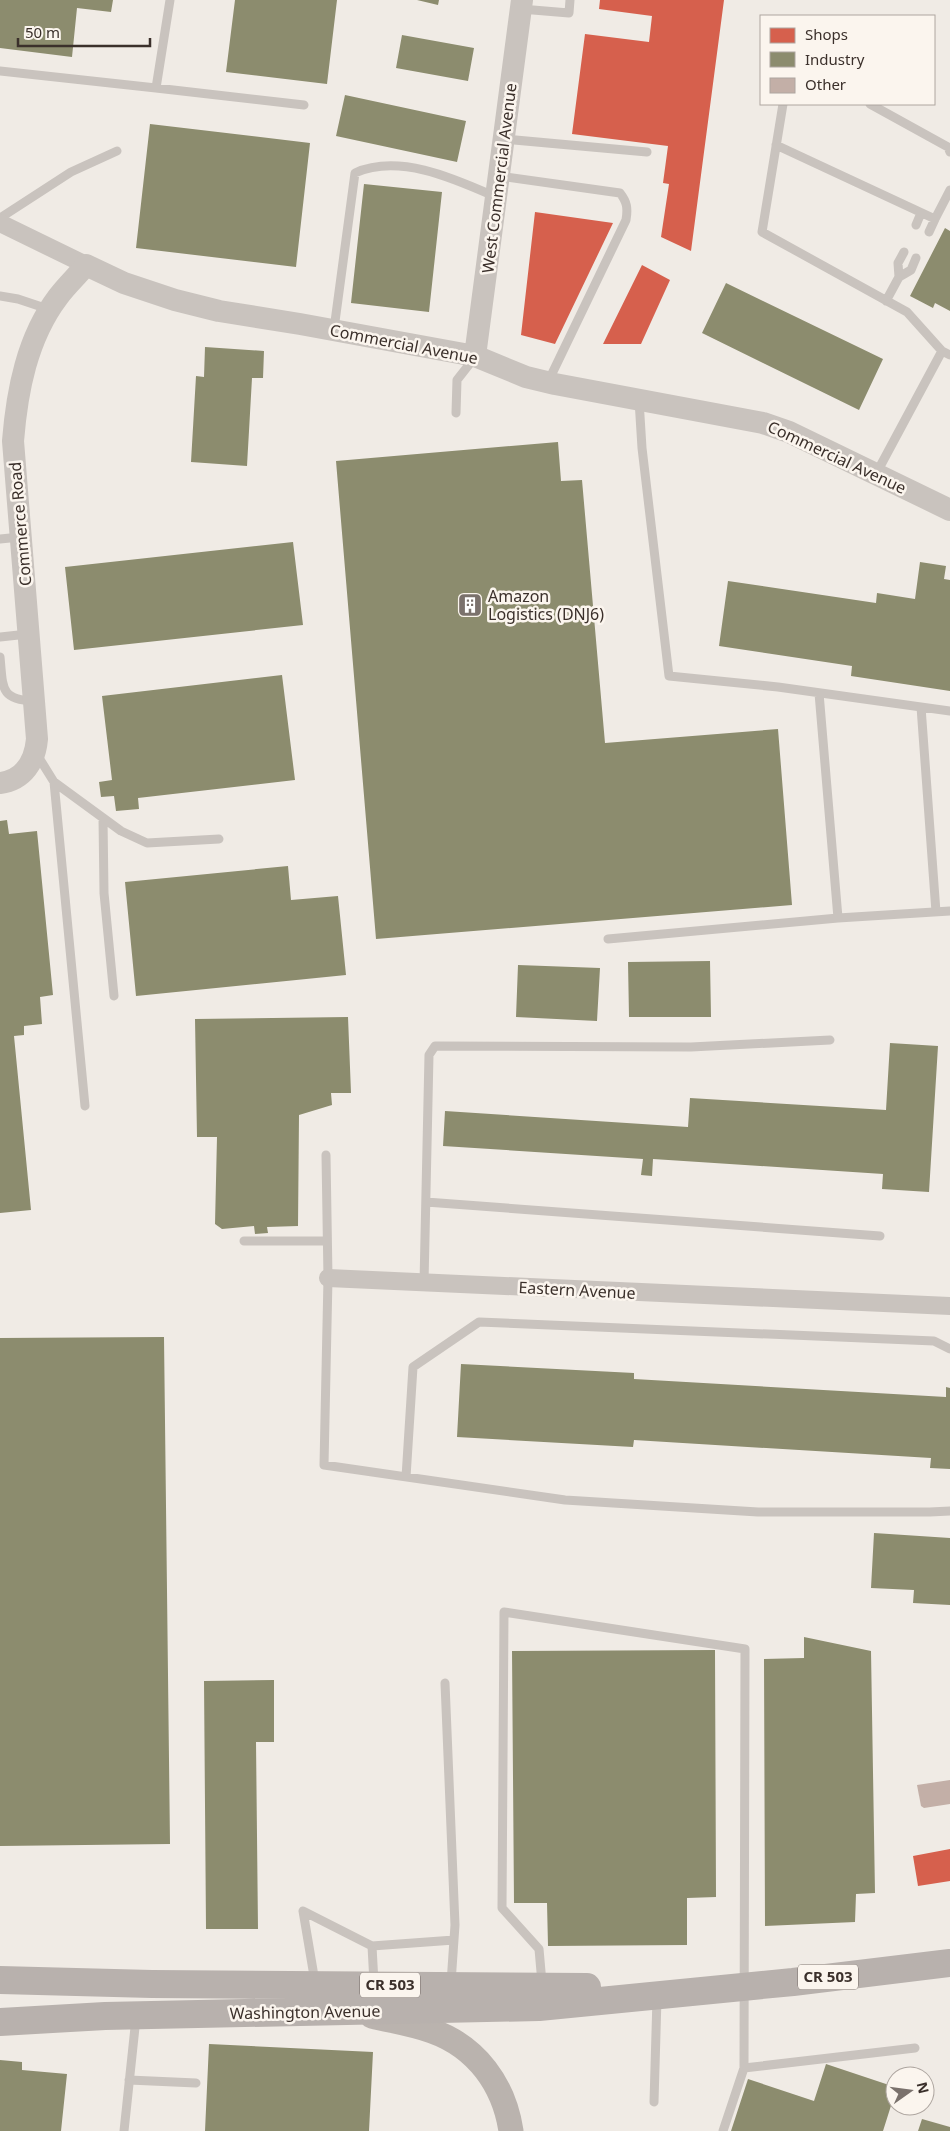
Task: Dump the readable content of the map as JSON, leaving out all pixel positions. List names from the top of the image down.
{
  "streets": {
    "main road": ["CR 503", "Washington Avenue"],
    "street": [
      "West Commercial Avenue",
      "Commercial Avenue",
      "Commerce Road",
      "Eastern Avenue"
    ]
  },
  "crossings": [
    ["West Commercial Avenue", "Commercial Avenue"],
    ["Commercial Avenue", "Commerce Road"]
  ],
  "places": {
    "building": ["Amazon Logistics (DNJ6)"]
  },
  "legend": ["Shops", "Industry", "Other"],
  "scale_bar": "50 m",
  "north": "right"
}
